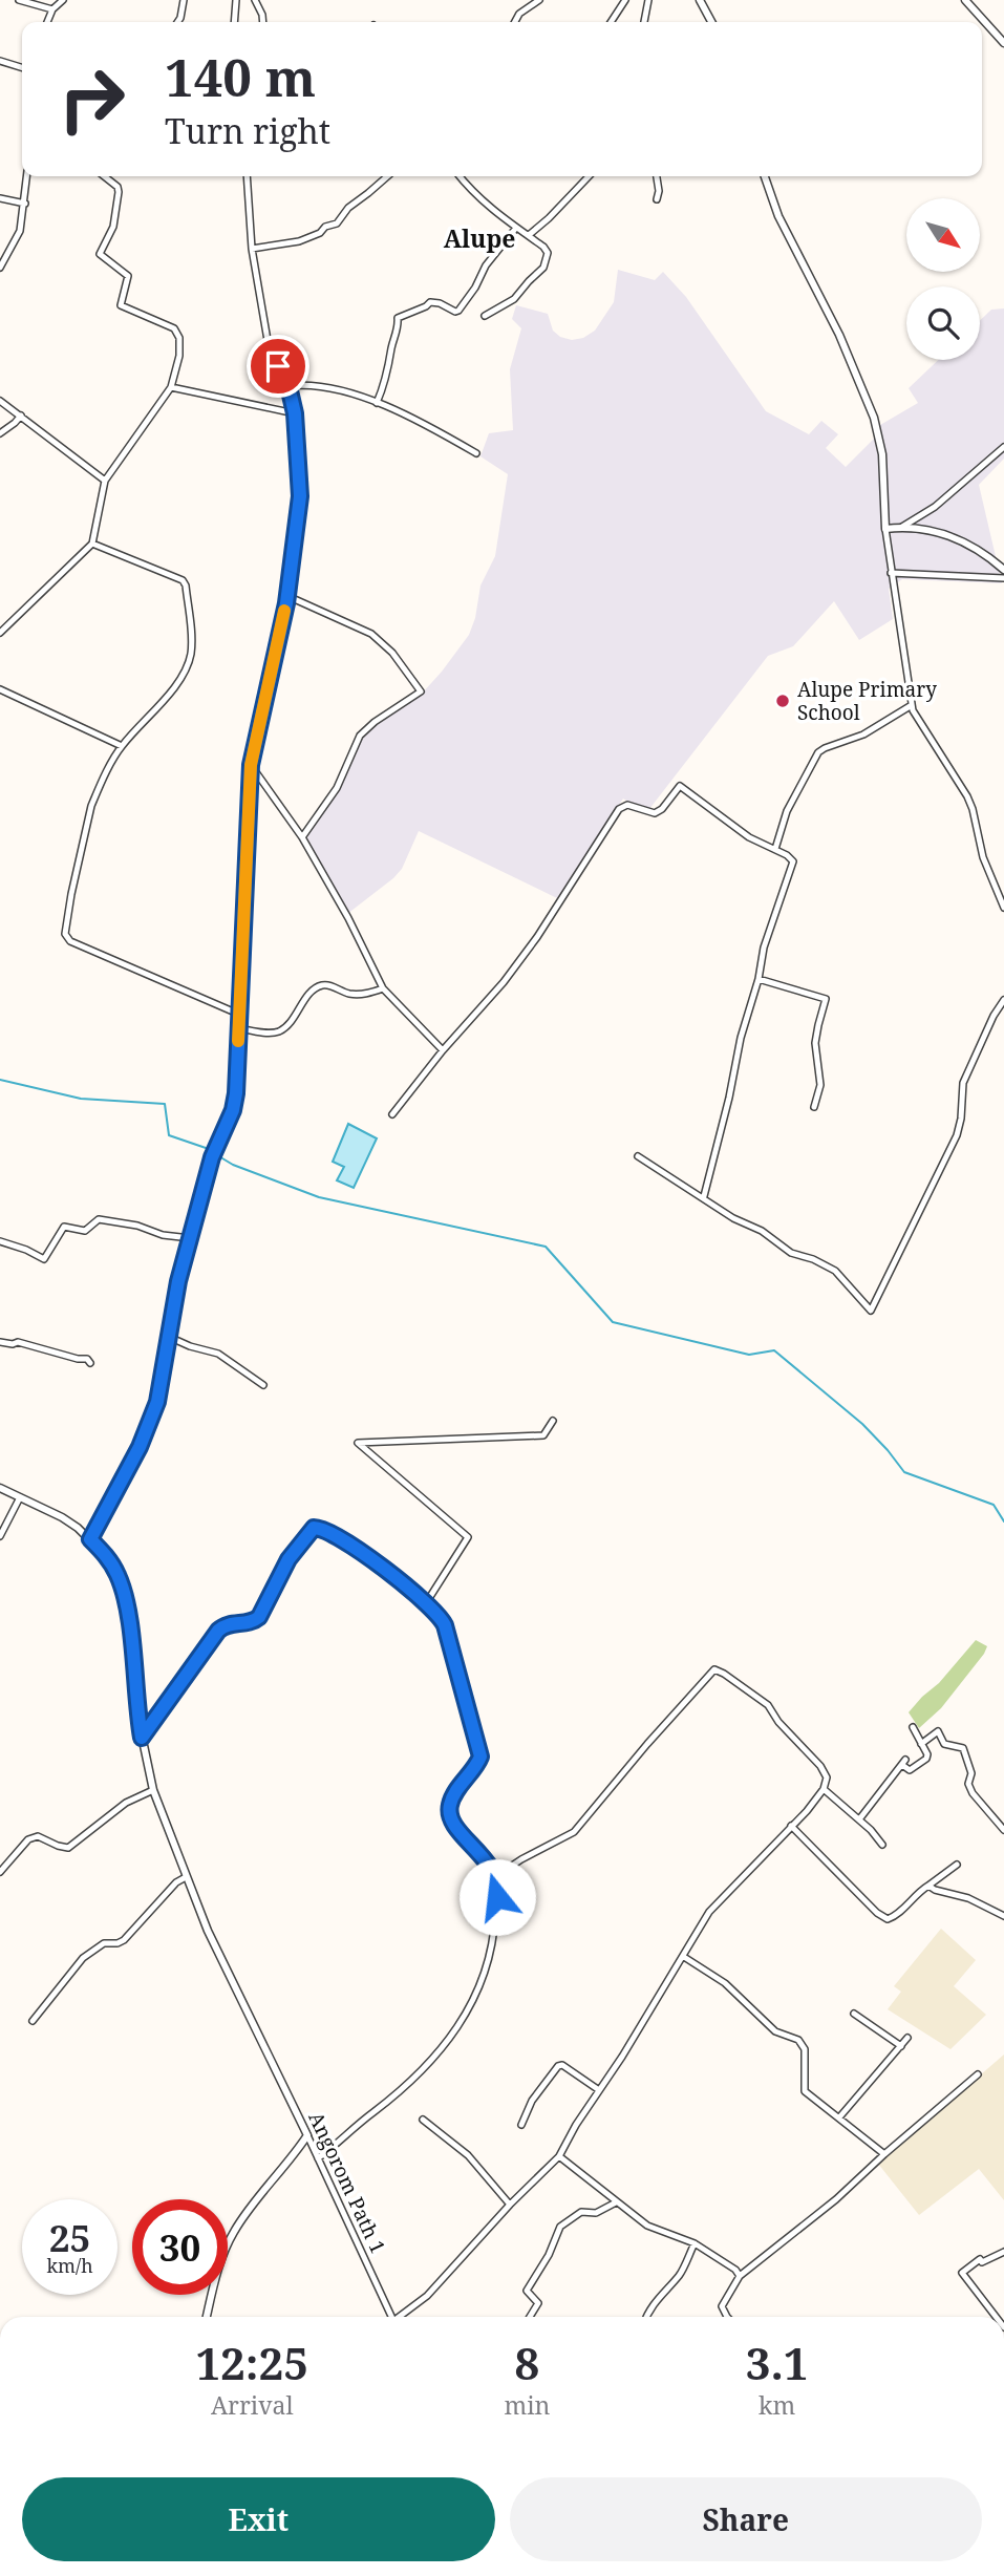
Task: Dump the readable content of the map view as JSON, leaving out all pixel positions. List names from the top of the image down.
{
  "streets": {
    "street": ["Angorom Path 1"]
  },
  "districts": ["Alupe"],
  "places": ["Alupe Primary School"],
  "north": "bottom right",
  "page": {
    "turn": ["140 m", "Turn right"],
    "speed": "25 km/h",
    "limit": "30",
    "eta": [
      "12:25",
      "Arrival",
      "8",
      "min",
      "3.1",
      "km"
    ],
    "buttons": ["Exit", "Share"]
  }
}
